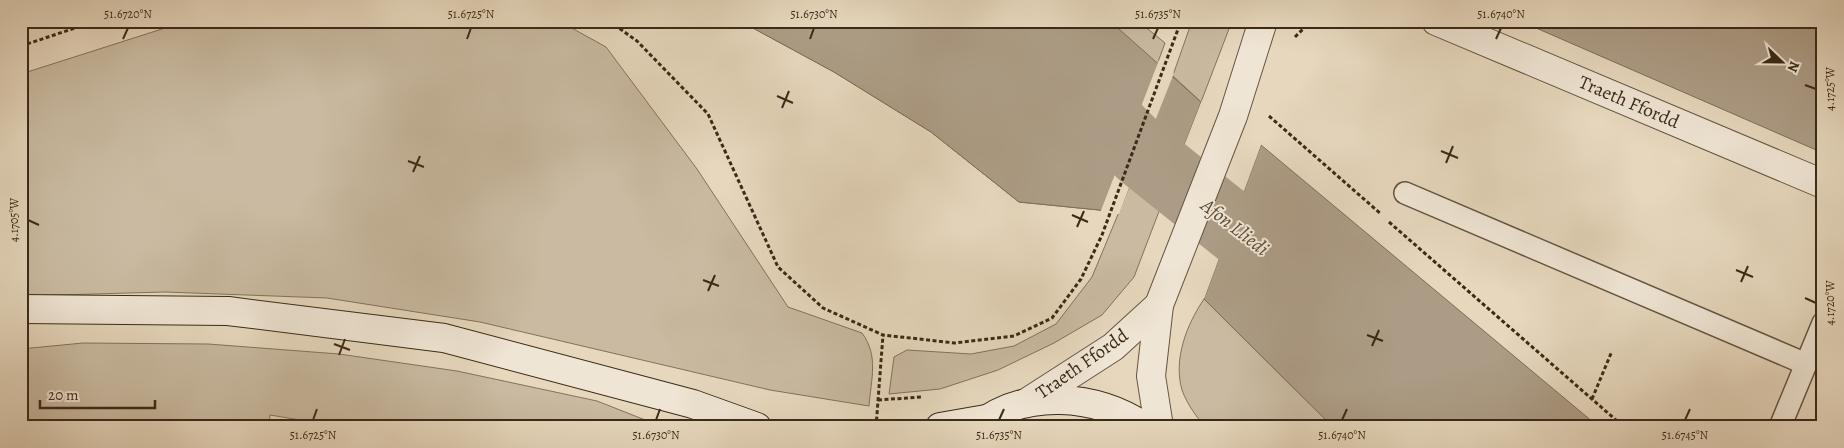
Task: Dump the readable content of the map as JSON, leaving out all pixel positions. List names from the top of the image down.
{
  "streets": {
    "street": ["Traeth Ffordd"]
  },
  "water": ["Afon Lliedi"],
  "scale_bar": "20 m",
  "north": "right",
  "coordinates": [
    "51.6720°N",
    "51.6725°N",
    "51.6730°N",
    "51.6735°N",
    "51.6740°N",
    "4.1725°W",
    "4.1705°W",
    "4.1720°W",
    "51.6745°N"
  ]
}
